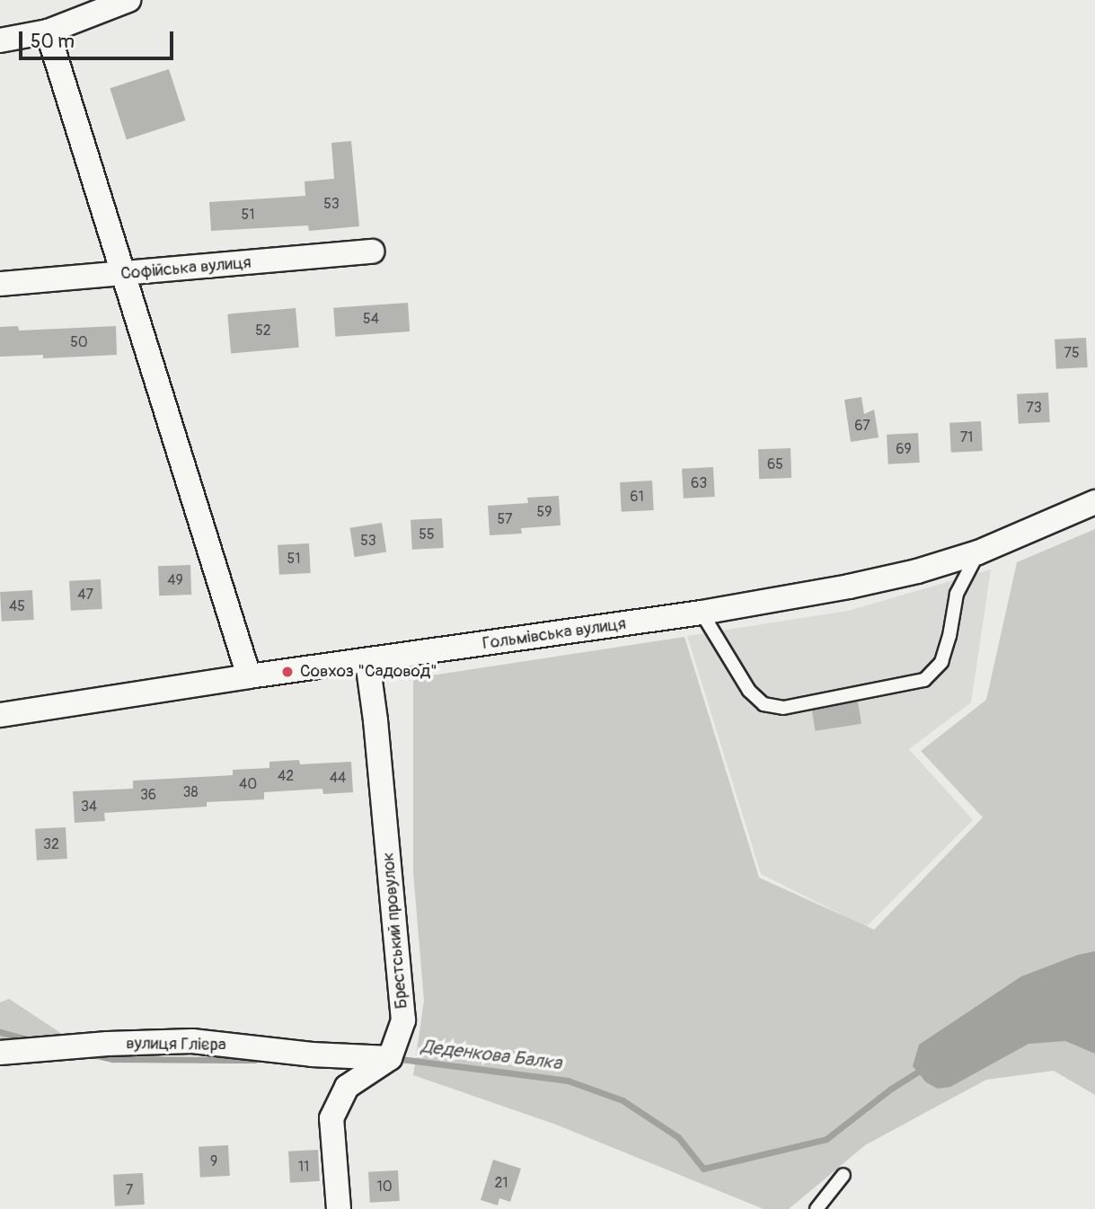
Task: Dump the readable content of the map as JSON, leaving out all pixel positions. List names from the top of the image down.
{
  "streets": {
    "street": [
      "Софійська вулиця",
      "Гольмівська вулиця",
      "Брестський провулок",
      "вулиця Глієра"
    ]
  },
  "crossings": [
    ["Гольмівська вулиця", "Брестський провулок"],
    ["Брестський провулок", "вулиця Глієра"]
  ],
  "water": ["Деденкова Балка"],
  "places": ["Совхоз \"Садовод\""],
  "house_numbers": [
    "53",
    "51",
    "54",
    "52",
    "50",
    "75",
    "73",
    "67",
    "71",
    "69",
    "65",
    "63",
    "61",
    "59",
    "57",
    "55",
    "53",
    "51",
    "49",
    "47",
    "45",
    "42",
    "44",
    "40",
    "38",
    "36",
    "34",
    "32",
    "9",
    "11",
    "21",
    "10",
    "7"
  ],
  "scale_bar": "50 m"
}
